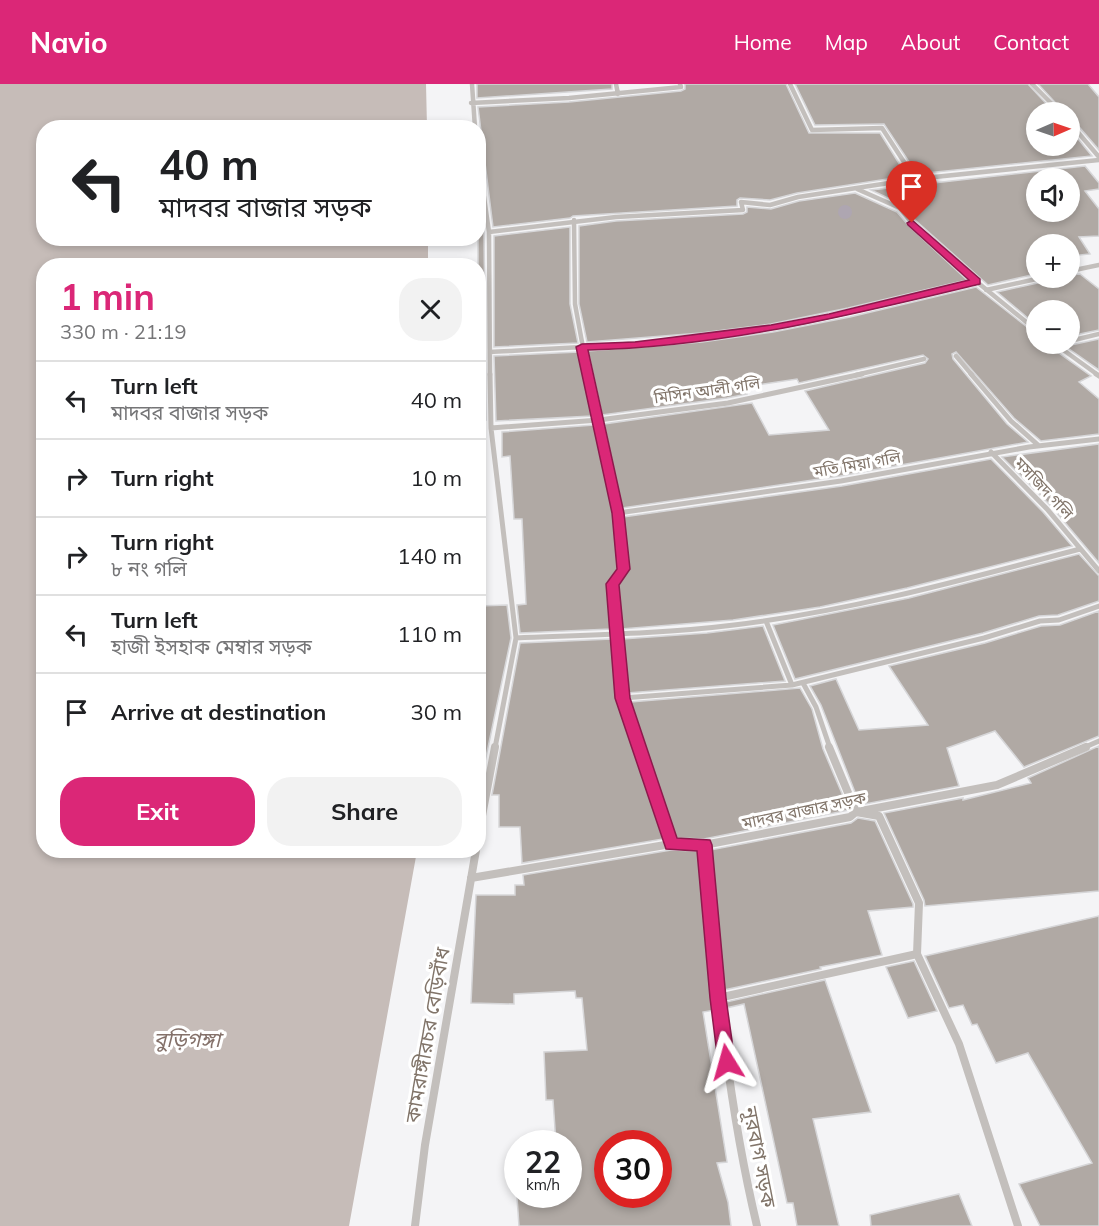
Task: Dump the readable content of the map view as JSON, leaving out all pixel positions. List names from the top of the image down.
{
  "streets": {
    "street": [
      "মিসিন আলী গলি",
      "মতি মিয়া গলি",
      "মসজিদ গলি",
      "মাদবর বাজার সড়ক",
      "কামরাঙ্গীরচর বেড়িবাঁধ",
      "নূরবাগ সড়ক"
    ]
  },
  "crossings": [
    ["মতি মিয়া গলি", "মসজিদ গলি"],
    ["মাদবর বাজার সড়ক", "কামরাঙ্গীরচর বেড়িবাঁধ"],
    ["মাদবর বাজার সড়ক", "নূরবাগ সড়ক"]
  ],
  "water": ["বুড়িগঙ্গা"],
  "north": "right",
  "page": {
    "header": "Navio",
    "nav": [
      "Home",
      "Map",
      "About",
      "Contact"
    ],
    "map_buttons": ["+", "−"],
    "turn": ["40 m", "মাদবর বাজার সড়ক"],
    "heading": ["1 min", "330 m · 21:19"],
    "list": [
      {
        "name": "Turn left",
        "note": "মাদবর বাজার সড়ক",
        "value": "40 m"
      },
      {
        "name": "Turn right",
        "value": "10 m"
      },
      {
        "name": "Turn right",
        "note": "৮ নং গলি",
        "value": "140 m"
      },
      {
        "name": "Turn left",
        "note": "হাজী ইসহাক মেম্বার সড়ক",
        "value": "110 m"
      },
      {
        "name": "Arrive at destination",
        "value": "30 m"
      }
    ],
    "buttons": ["Exit", "Share"],
    "speed": "22 km/h",
    "limit": "30"
  }
}
